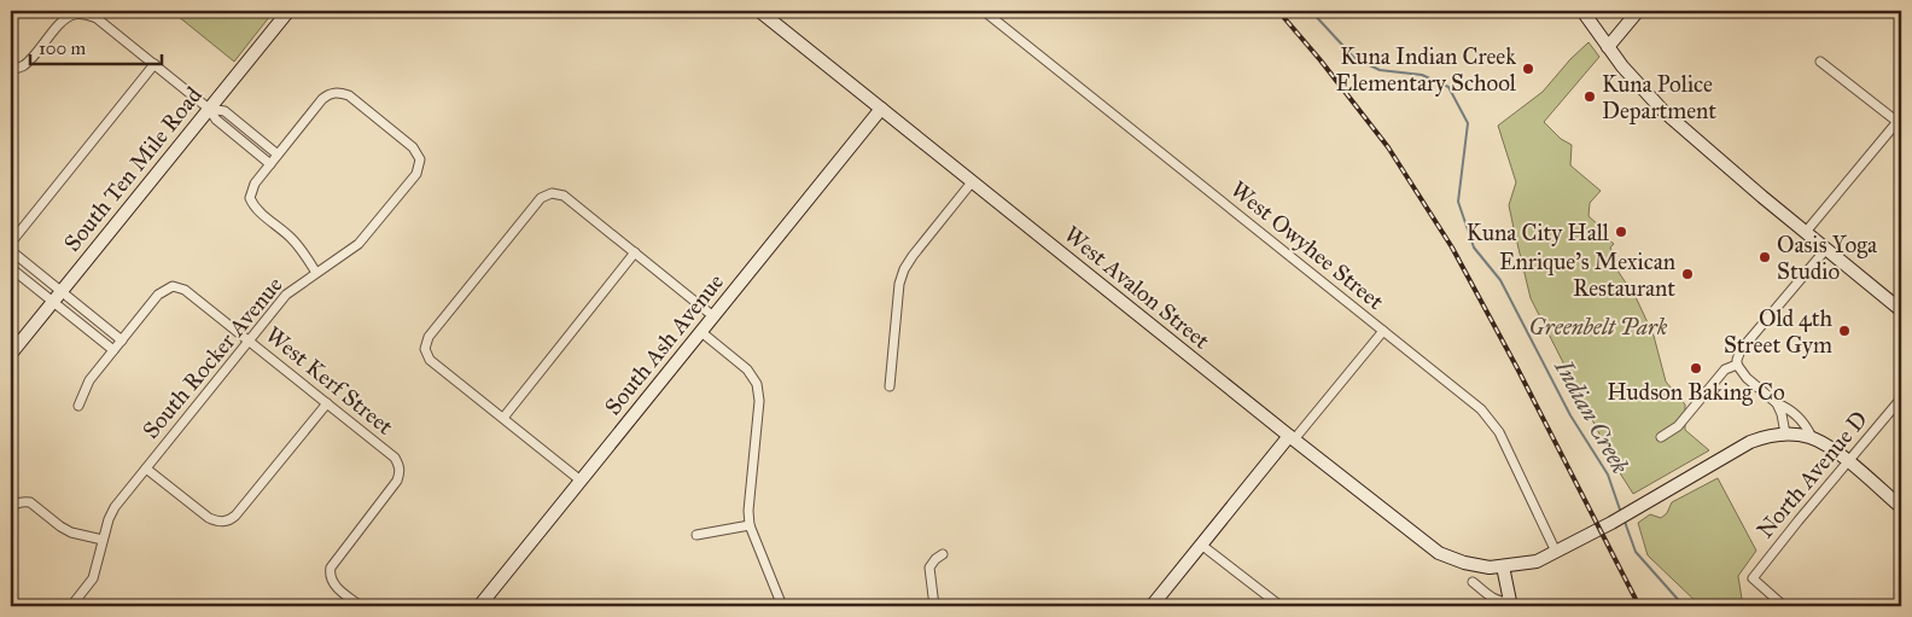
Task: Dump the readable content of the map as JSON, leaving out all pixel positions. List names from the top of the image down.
{
  "streets": {
    "main road": ["South Ten Mile Road", "West Avalon Street", "South Ash Avenue"],
    "street": [
      "West Owyhee Street",
      "South Rocker Avenue",
      "West Kerf Street",
      "North Avenue D"
    ]
  },
  "crossings": [
    ["West Owyhee Street", "West Avalon Street"],
    ["West Avalon Street", "South Ash Avenue"],
    ["South Rocker Avenue", "West Kerf Street"]
  ],
  "water": ["Indian Creek"],
  "parks": ["Greenbelt Park"],
  "places": [
    "Kuna Indian Creek Elementary School",
    "Kuna Police Department",
    "Kuna City Hall",
    "Oasis Yoga Studio",
    "Enrique's Mexican Restaurant",
    "Old 4th Street Gym",
    "Hudson Baking Co"
  ],
  "scale_bar": "100 m"
}
